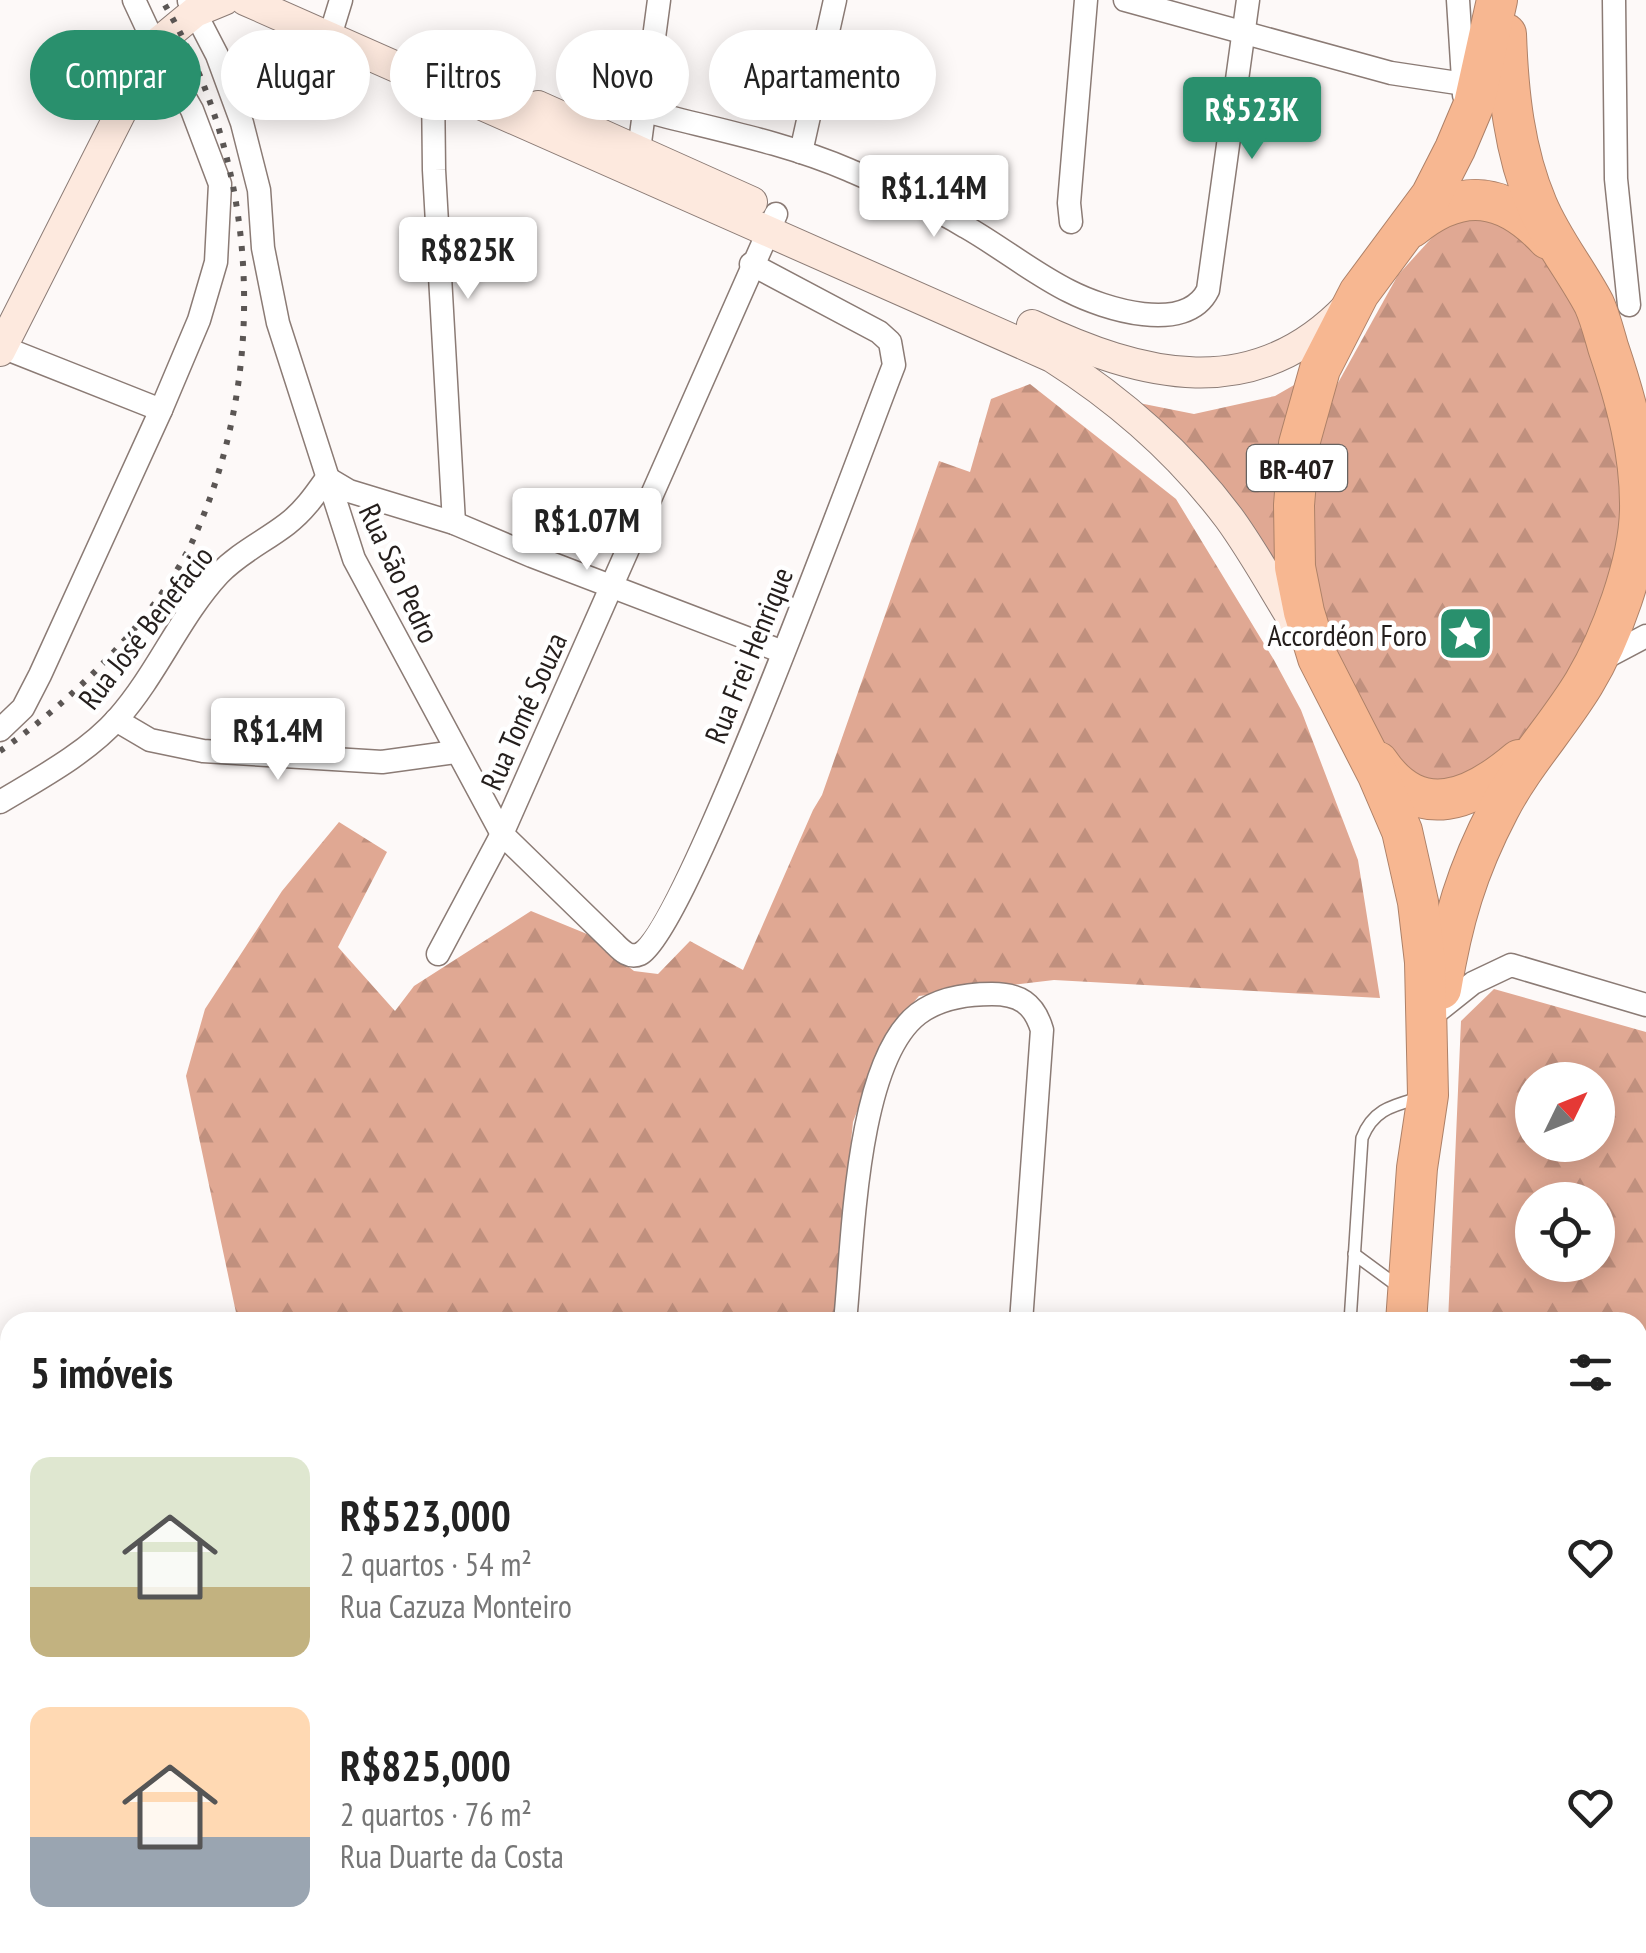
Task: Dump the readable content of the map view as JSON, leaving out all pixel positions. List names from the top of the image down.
{
  "streets": {
    "highway": ["BR-407"],
    "street": [
      "Rua São Pedro",
      "Rua José Benefacio",
      "Rua Frei Henrique",
      "Rua Tomé Souza"
    ]
  },
  "crossings": [
    ["Rua São Pedro", "Rua José Benefacio"],
    ["Rua São Pedro", "Rua Frei Henrique"],
    ["Rua São Pedro", "Rua Tomé Souza"],
    ["Rua Frei Henrique", "Rua Tomé Souza"]
  ],
  "places": {
    "place": ["Accordéon Foro"]
  },
  "north": "top right",
  "page": {
    "chip": [
      "Comprar",
      "Alugar",
      "Filtros",
      "Novo",
      "Apartamento"
    ],
    "price": [
      "R$523K",
      "R$1.14M",
      "R$825K",
      "R$1.07M",
      "R$1.4M"
    ],
    "heading": "5 imóveis",
    "list": [
      {
        "name": "R$523,000",
        "note": "2 quartos · 54 m² · Rua Cazuza Monteiro"
      },
      {
        "name": "R$825,000",
        "note": "2 quartos · 76 m² · Rua Duarte da Costa"
      }
    ]
  }
}
